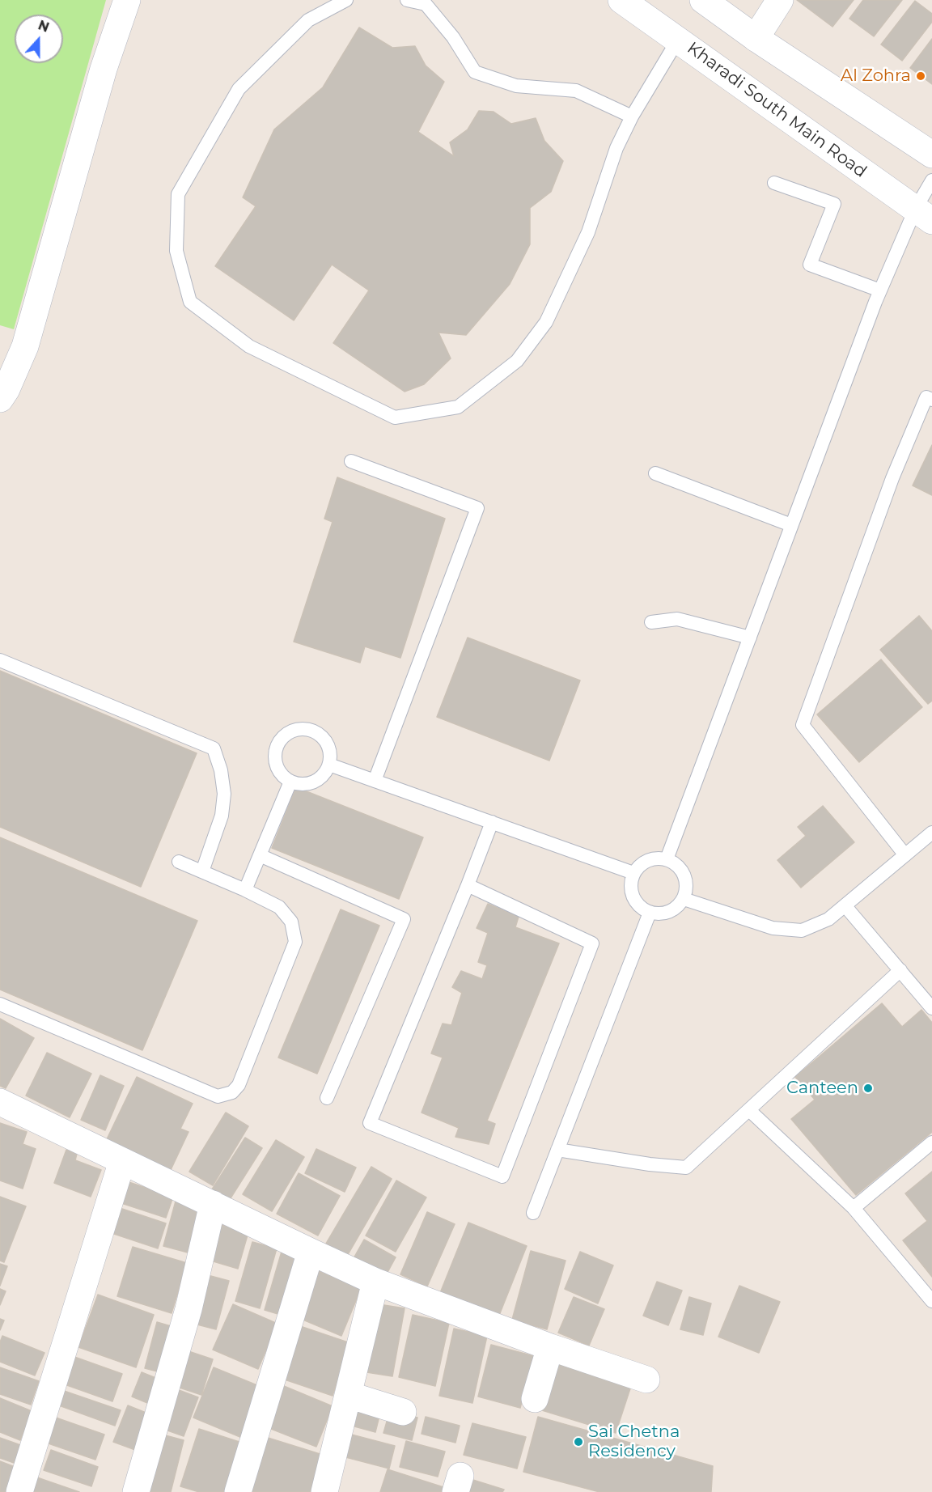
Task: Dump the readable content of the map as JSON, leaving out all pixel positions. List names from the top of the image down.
{
  "streets": {
    "street": ["Kharadi South Main Road"]
  },
  "places": ["Al Zohra", "Canteen", "Sai Chetna Residency"],
  "north": "top"
}
